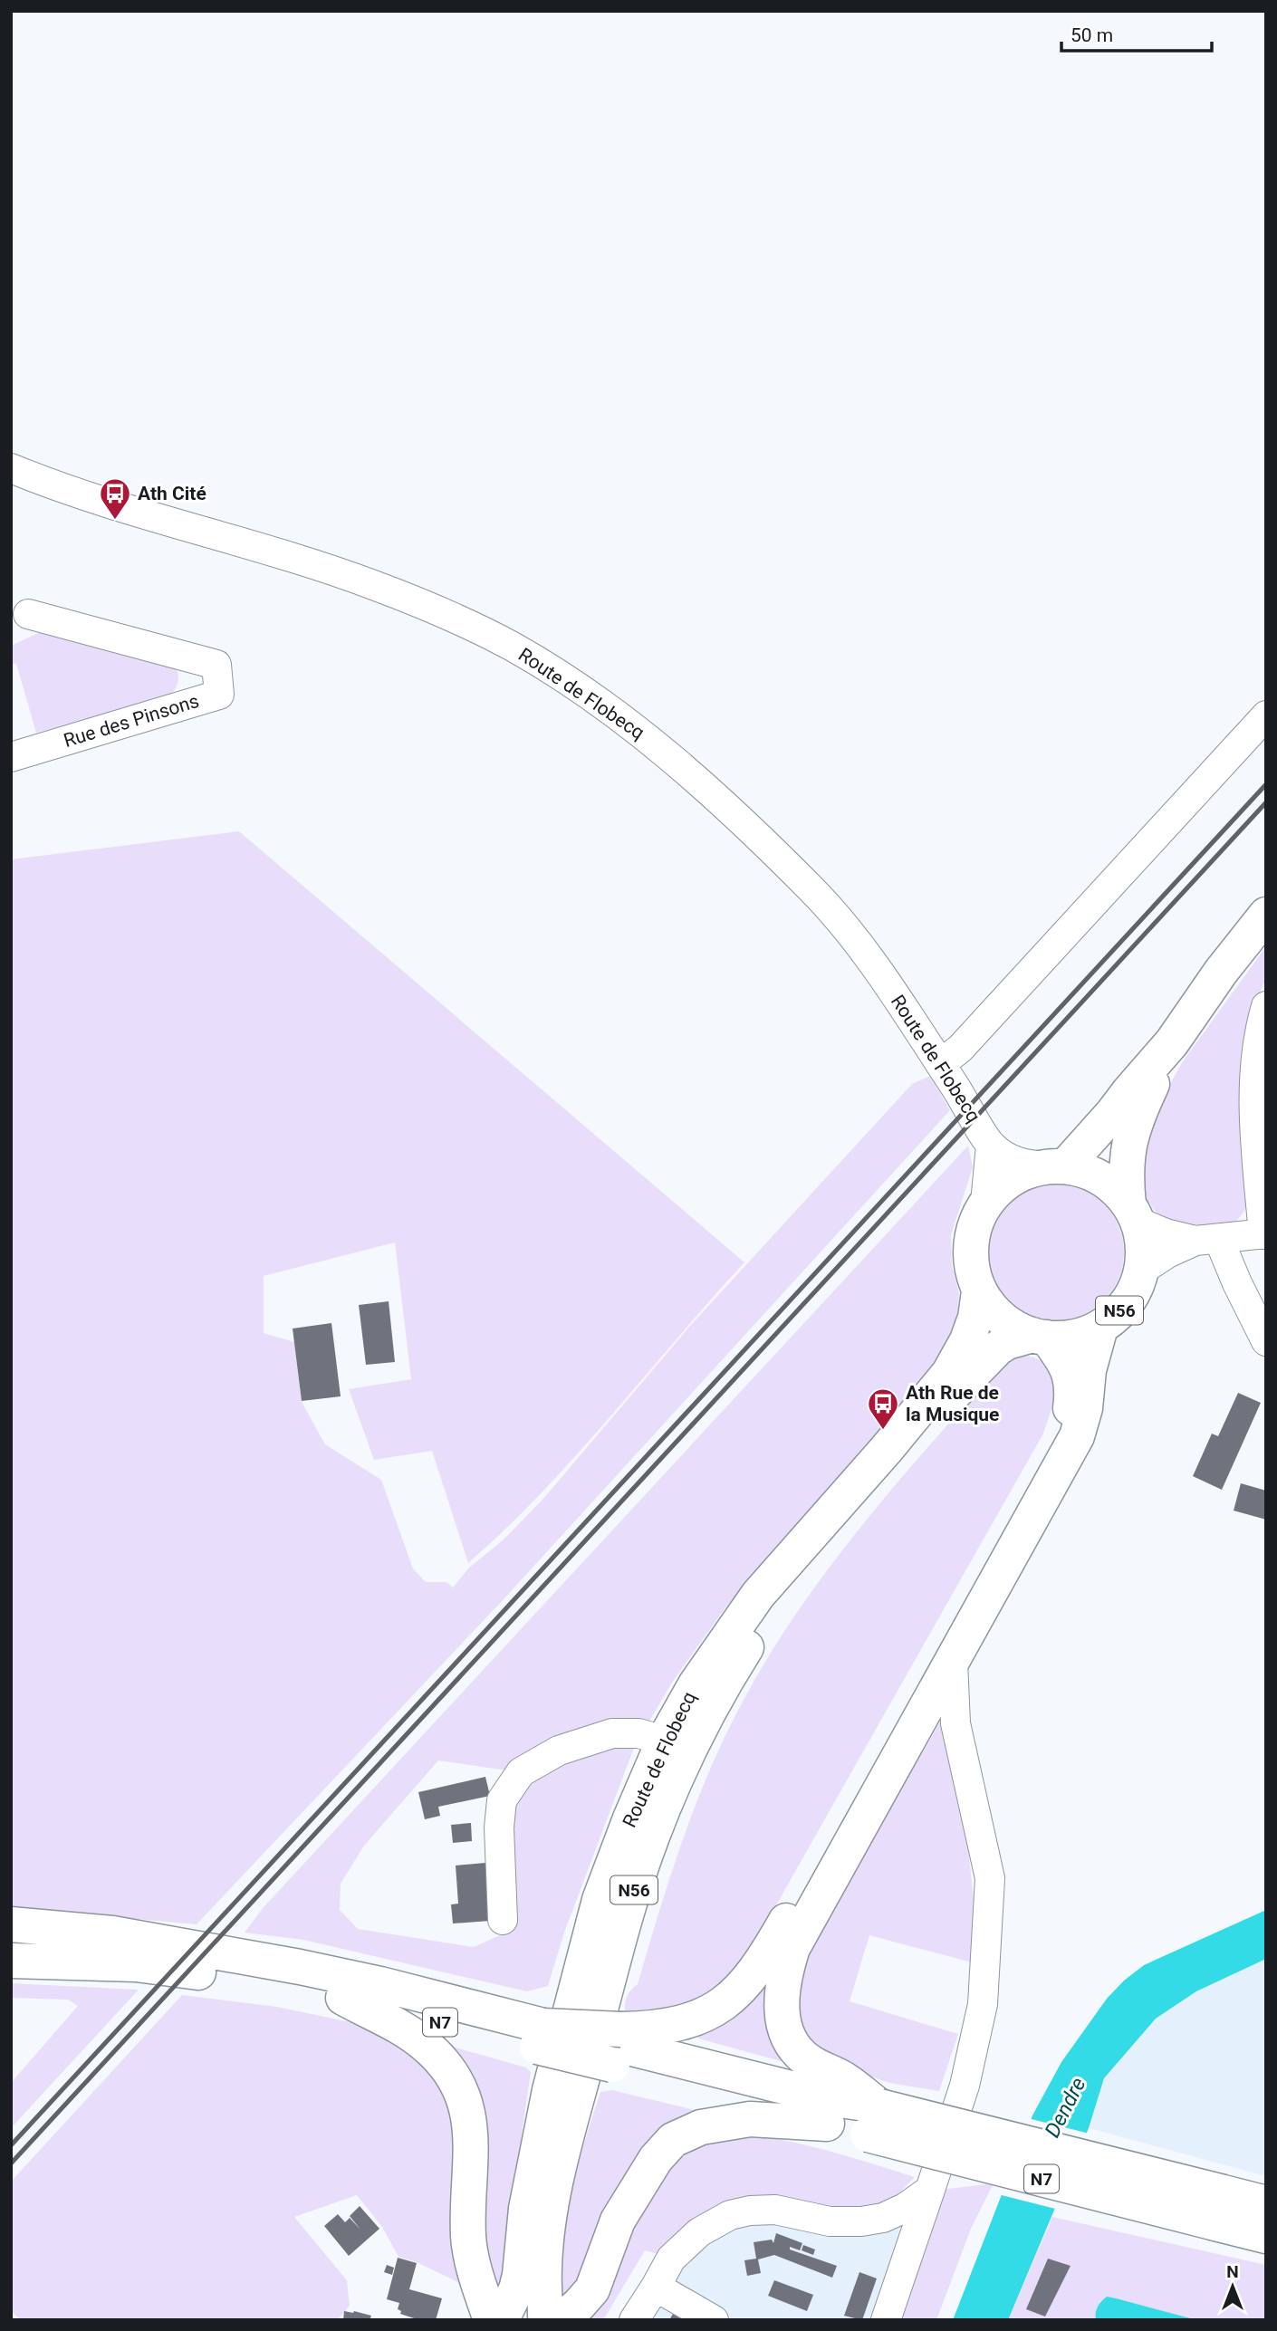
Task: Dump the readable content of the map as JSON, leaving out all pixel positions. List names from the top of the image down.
{
  "streets": {
    "highway": ["Route de Flobecq", "N56", "N7"],
    "street": ["Rue des Pinsons"]
  },
  "crossings": [
    ["Route de Flobecq", "N56"]
  ],
  "water": ["Dendre"],
  "places": {
    "bus stop": ["Ath Cité", "Ath Rue de la Musique"]
  },
  "scale_bar": "50 m",
  "north": "top"
}
